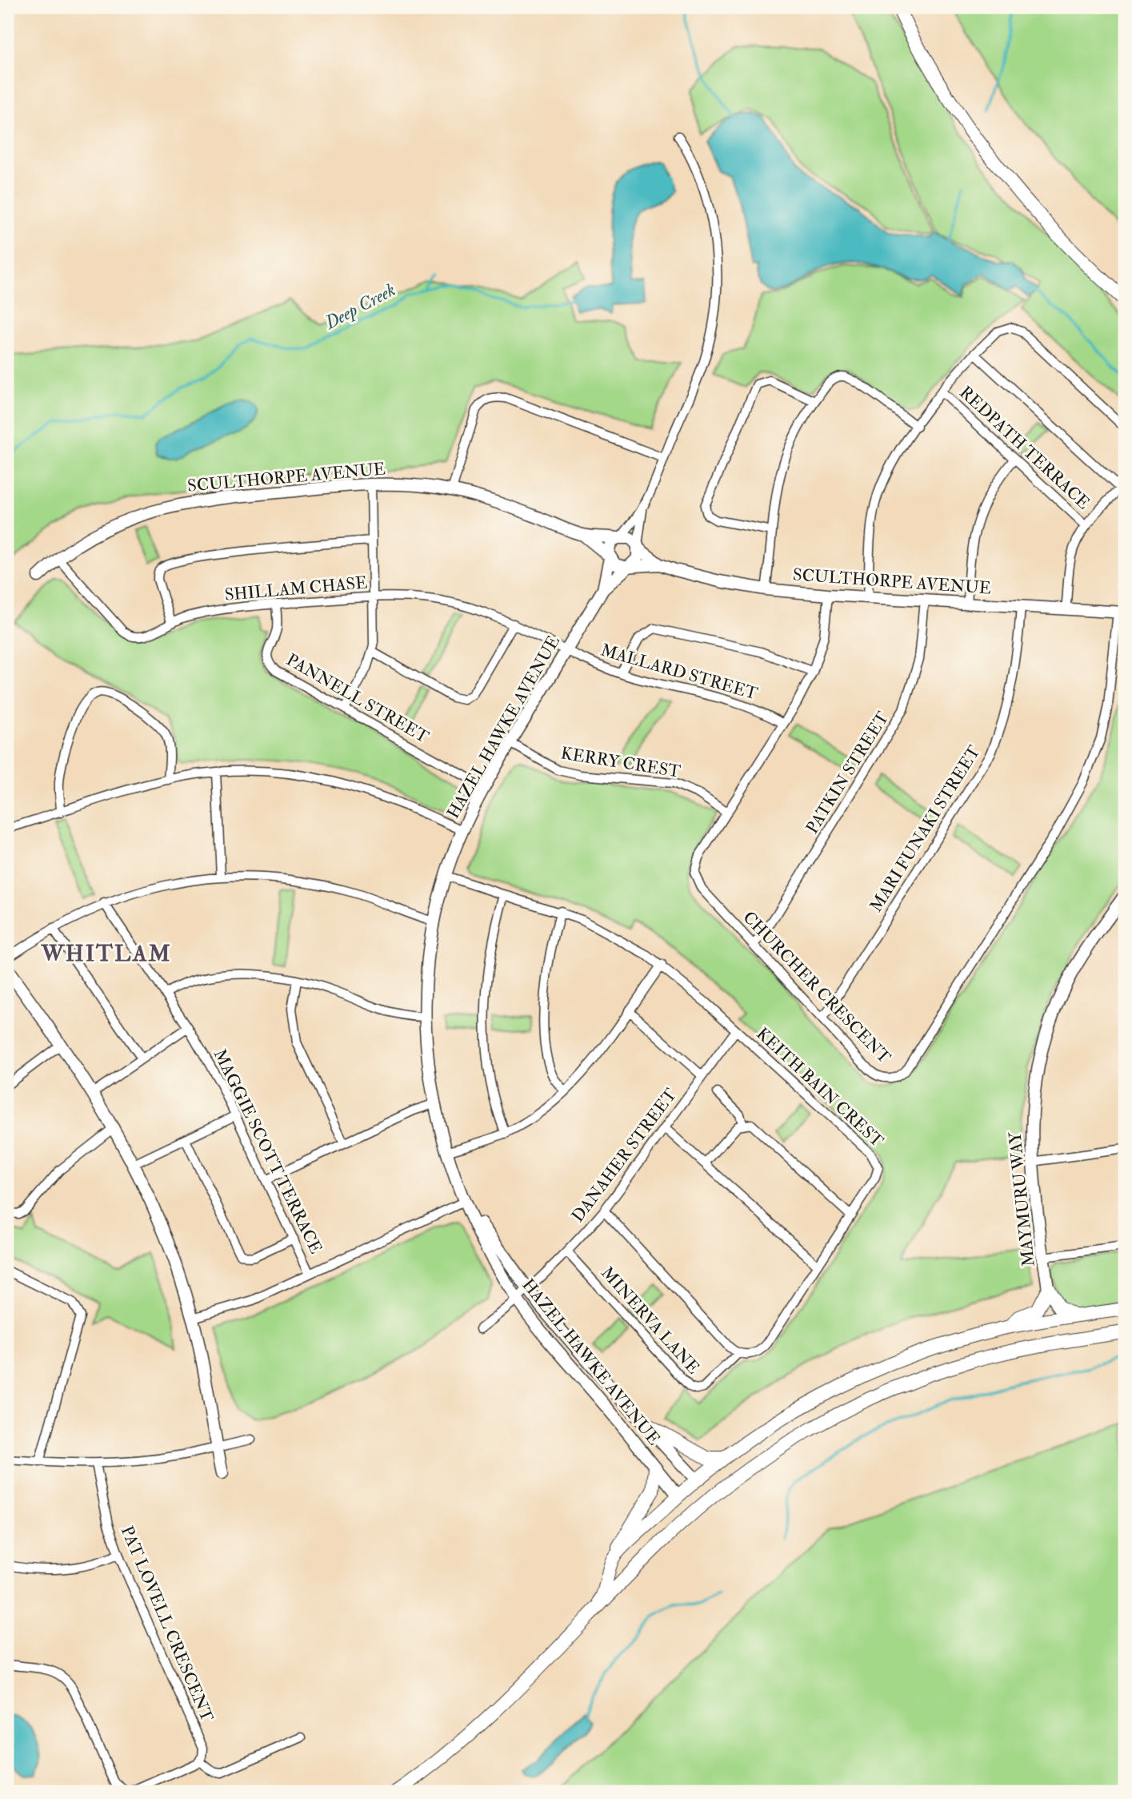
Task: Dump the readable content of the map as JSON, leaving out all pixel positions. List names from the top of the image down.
{
  "streets": {
    "street": [
      "REDPATH TERRACE",
      "SCULTHORPE AVENUE",
      "SHILLAM CHASE",
      "MALLARD STREET",
      "PANNELL STREET",
      "HAZEL HAWKE AVENUE",
      "KERRY CREST",
      "PATKIN STREET",
      "MARI FUNAKI STREET",
      "CHURCHER CRESCENT",
      "KEITH BAIN CREST",
      "MAGGIE SCOTT TERRACE",
      "DANAHER STREET",
      "MAYMURU WAY",
      "MINERVA LANE",
      "PAT LOVELL CRESCENT"
    ]
  },
  "crossings": [
    ["SCULTHORPE AVENUE", "SHILLAM CHASE"],
    ["SCULTHORPE AVENUE", "HAZEL HAWKE AVENUE"],
    ["SCULTHORPE AVENUE", "PATKIN STREET"],
    ["SCULTHORPE AVENUE", "MARI FUNAKI STREET"],
    ["SCULTHORPE AVENUE", "CHURCHER CRESCENT"],
    ["SHILLAM CHASE", "MALLARD STREET"],
    ["SHILLAM CHASE", "PANNELL STREET"],
    ["SHILLAM CHASE", "HAZEL HAWKE AVENUE"],
    ["MALLARD STREET", "HAZEL HAWKE AVENUE"],
    ["MALLARD STREET", "CHURCHER CRESCENT"],
    ["PANNELL STREET", "HAZEL HAWKE AVENUE"],
    ["HAZEL HAWKE AVENUE", "KERRY CREST"],
    ["HAZEL HAWKE AVENUE", "KEITH BAIN CREST"],
    ["HAZEL HAWKE AVENUE", "DANAHER STREET"],
    ["KERRY CREST", "CHURCHER CRESCENT"],
    ["PATKIN STREET", "CHURCHER CRESCENT"],
    ["MARI FUNAKI STREET", "CHURCHER CRESCENT"],
    ["KEITH BAIN CREST", "DANAHER STREET"],
    ["KEITH BAIN CREST", "MINERVA LANE"],
    ["DANAHER STREET", "MINERVA LANE"]
  ],
  "districts": ["WHITLAM"],
  "water": ["Deep Creek"]
}
